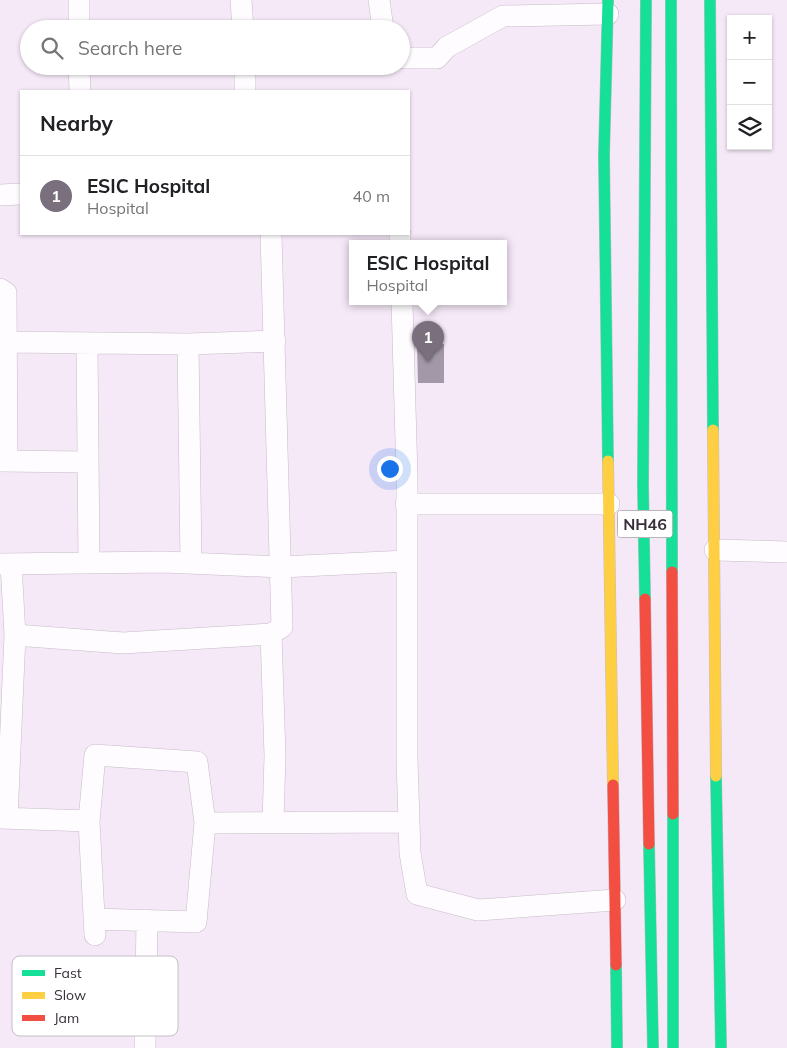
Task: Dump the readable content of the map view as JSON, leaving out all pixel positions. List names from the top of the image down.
{
  "streets": {
    "main road": ["NH46"]
  },
  "legend": ["Fast", "Slow", "Jam"],
  "page": {
    "map_buttons": ["+", "−"],
    "search": "Search here",
    "heading": "Nearby",
    "list": [
      {
        "mark": "1",
        "name": "ESIC Hospital",
        "note": "Hospital",
        "value": "40 m"
      }
    ],
    "popup": ["ESIC Hospital", "Hospital"],
    "pins": "1"
  }
}
